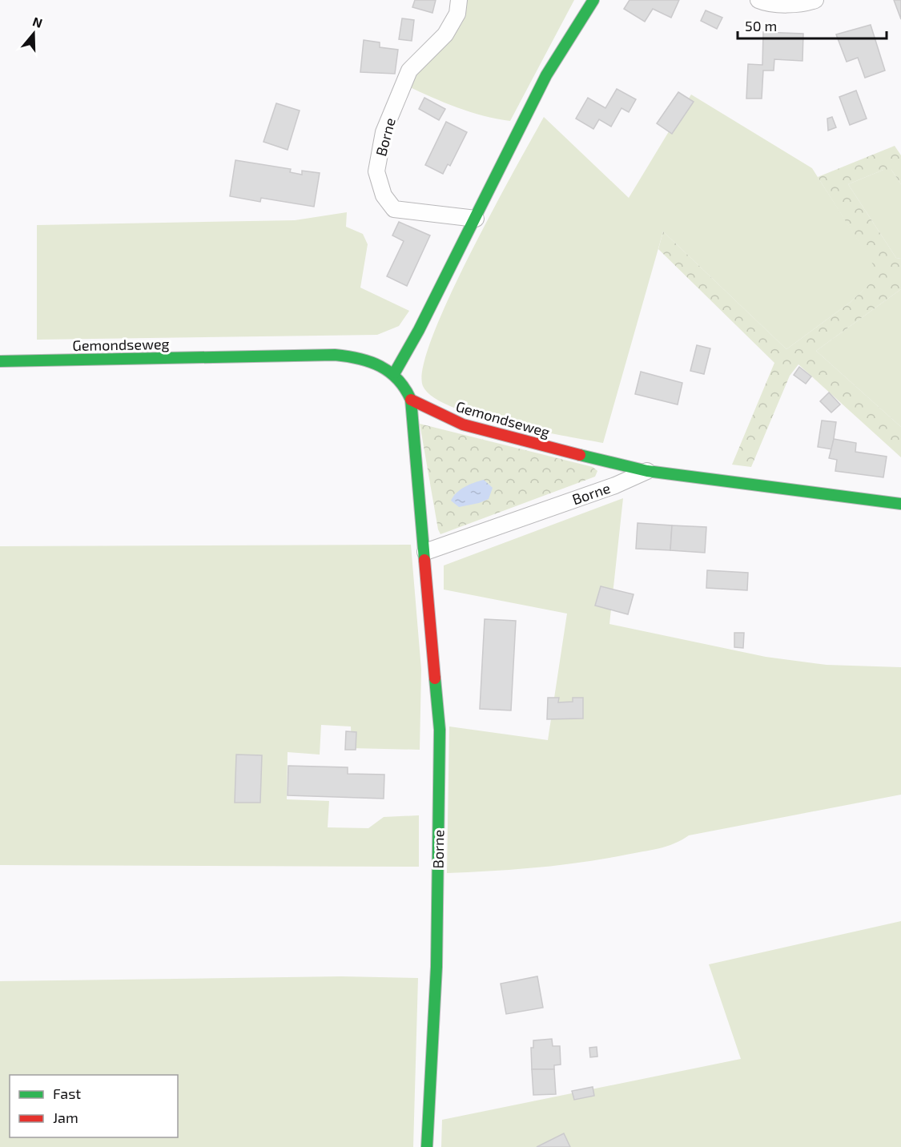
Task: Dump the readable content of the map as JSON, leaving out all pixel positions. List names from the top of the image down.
{
  "streets": {
    "street": ["Borne", "Gemondseweg"]
  },
  "crossings": [
    ["Borne", "Gemondseweg"]
  ],
  "legend": ["Fast", "Jam"],
  "scale_bar": "50 m",
  "north": "top"
}
